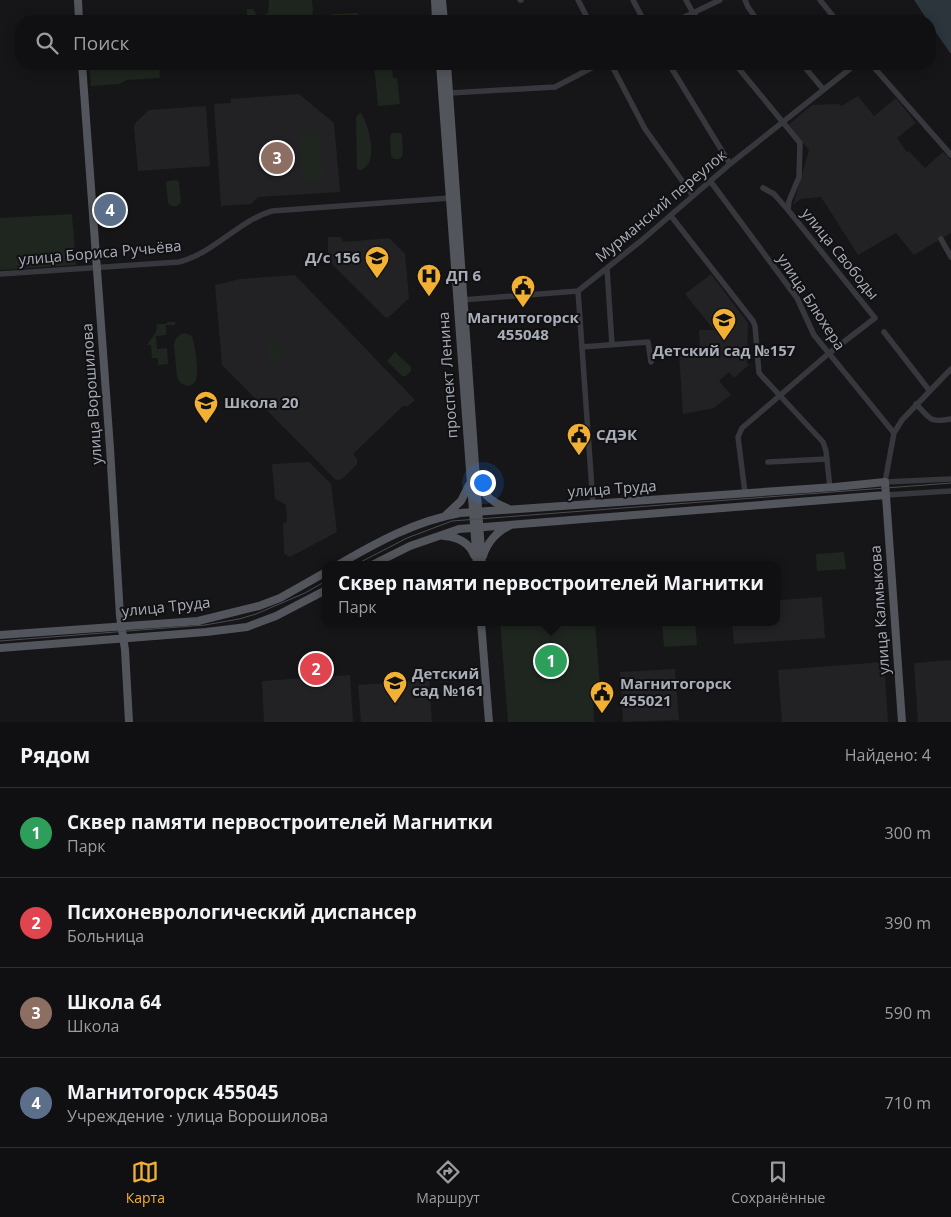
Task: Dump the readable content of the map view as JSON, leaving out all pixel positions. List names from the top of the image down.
{
  "streets": {
    "main road": [
      "проспект Ленина",
      "улица Ворошилова",
      "улица Труда",
      "улица Калмыкова"
    ],
    "street": [
      "Мурманский переулок",
      "улица Бориса Ручьёва",
      "улица Свободы",
      "улица Блюхера"
    ]
  },
  "crossings": [
    ["Мурманский переулок", "улица Блюхера"],
    ["улица Бориса Ручьёва", "проспект Ленина"],
    ["улица Бориса Ручьёва", "улица Ворошилова"],
    ["улица Свободы", "улица Блюхера"],
    ["проспект Ленина", "улица Труда"],
    ["улица Ворошилова", "улица Труда"],
    ["улица Труда", "улица Калмыкова"]
  ],
  "places": {
    "school or university": [
      "Д/с 156",
      "Детский сад №157",
      "Школа 20",
      "Детский сад №161"
    ],
    "hospital": ["ДП 6"],
    "public building": ["Магнитогорск 455048", "СДЭК", "Магнитогорск 455021"]
  },
  "page": {
    "search": "Поиск",
    "pins": [
      "3",
      "4",
      "1",
      "2"
    ],
    "popup": ["Сквер памяти первостроителей Магнитки", "Парк"],
    "heading": ["Рядом", "Найдено: 4"],
    "list": [
      {
        "mark": "1",
        "name": "Сквер памяти первостроителей Магнитки",
        "note": "Парк",
        "value": "300 m"
      },
      {
        "mark": "2",
        "name": "Психоневрологический диспансер",
        "note": "Больница",
        "value": "390 m"
      },
      {
        "mark": "3",
        "name": "Школа 64",
        "note": "Школа",
        "value": "590 m"
      },
      {
        "mark": "4",
        "name": "Магнитогорск 455045",
        "note": "Учреждение · улица Ворошилова",
        "value": "710 m"
      }
    ],
    "nav": ["Карта", "Маршрут", "Сохранённые"]
  }
}
